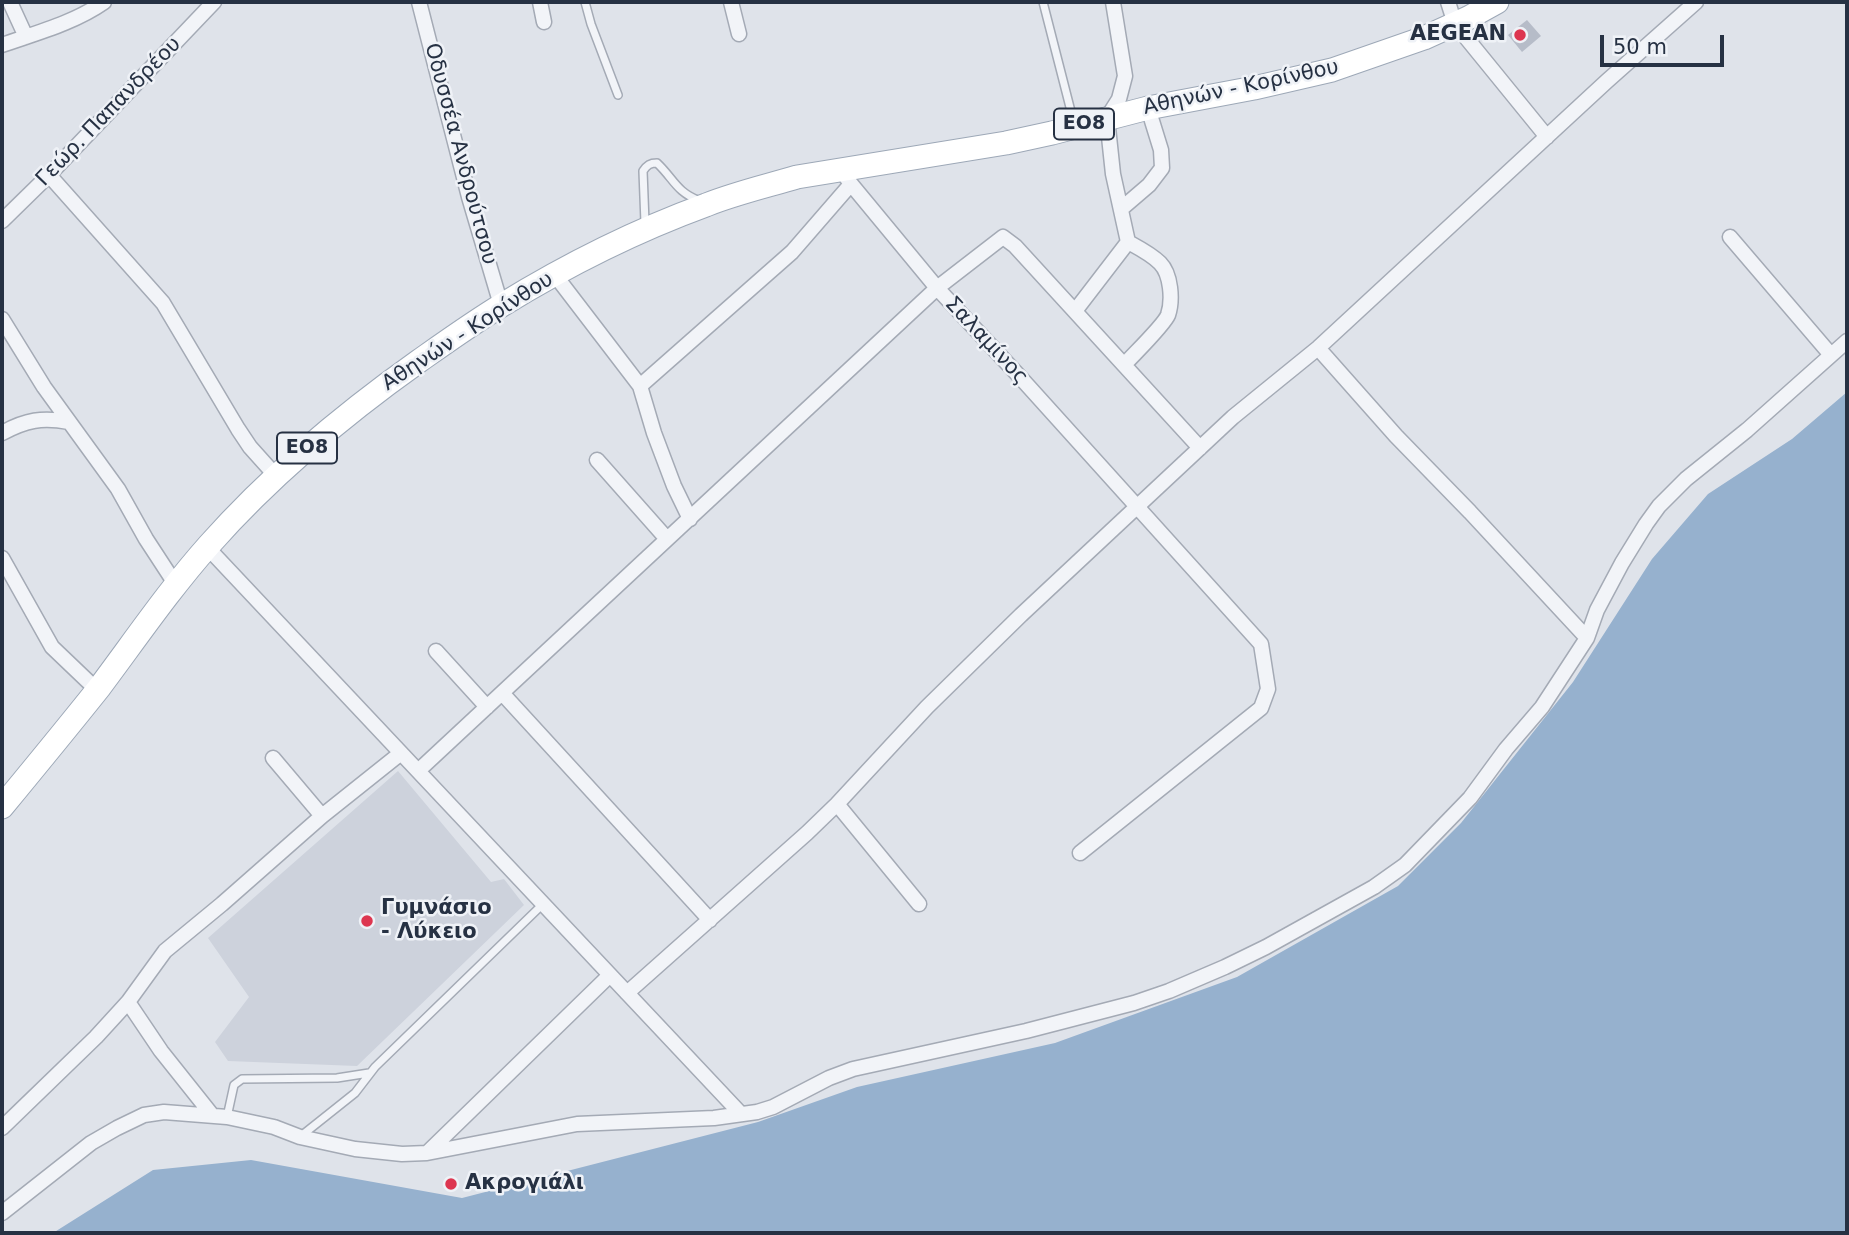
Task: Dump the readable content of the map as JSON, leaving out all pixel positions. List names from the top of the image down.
{
  "streets": {
    "main road": ["Αθηνών - Κορίνθου", "ΕΟ8"],
    "street": ["Γεώρ. Παπανδρέου", "Οδυσσέα Ανδρούτσου", "Σαλαμίνος"]
  },
  "crossings": [
    ["Αθηνών - Κορίνθου", "Οδυσσέα Ανδρούτσου"],
    ["Αθηνών - Κορίνθου", "Σαλαμίνος"]
  ],
  "places": ["AEGEAN", "Γυμνάσιο - Λύκειο", "Ακρογιάλι"],
  "scale_bar": "50 m"
}
